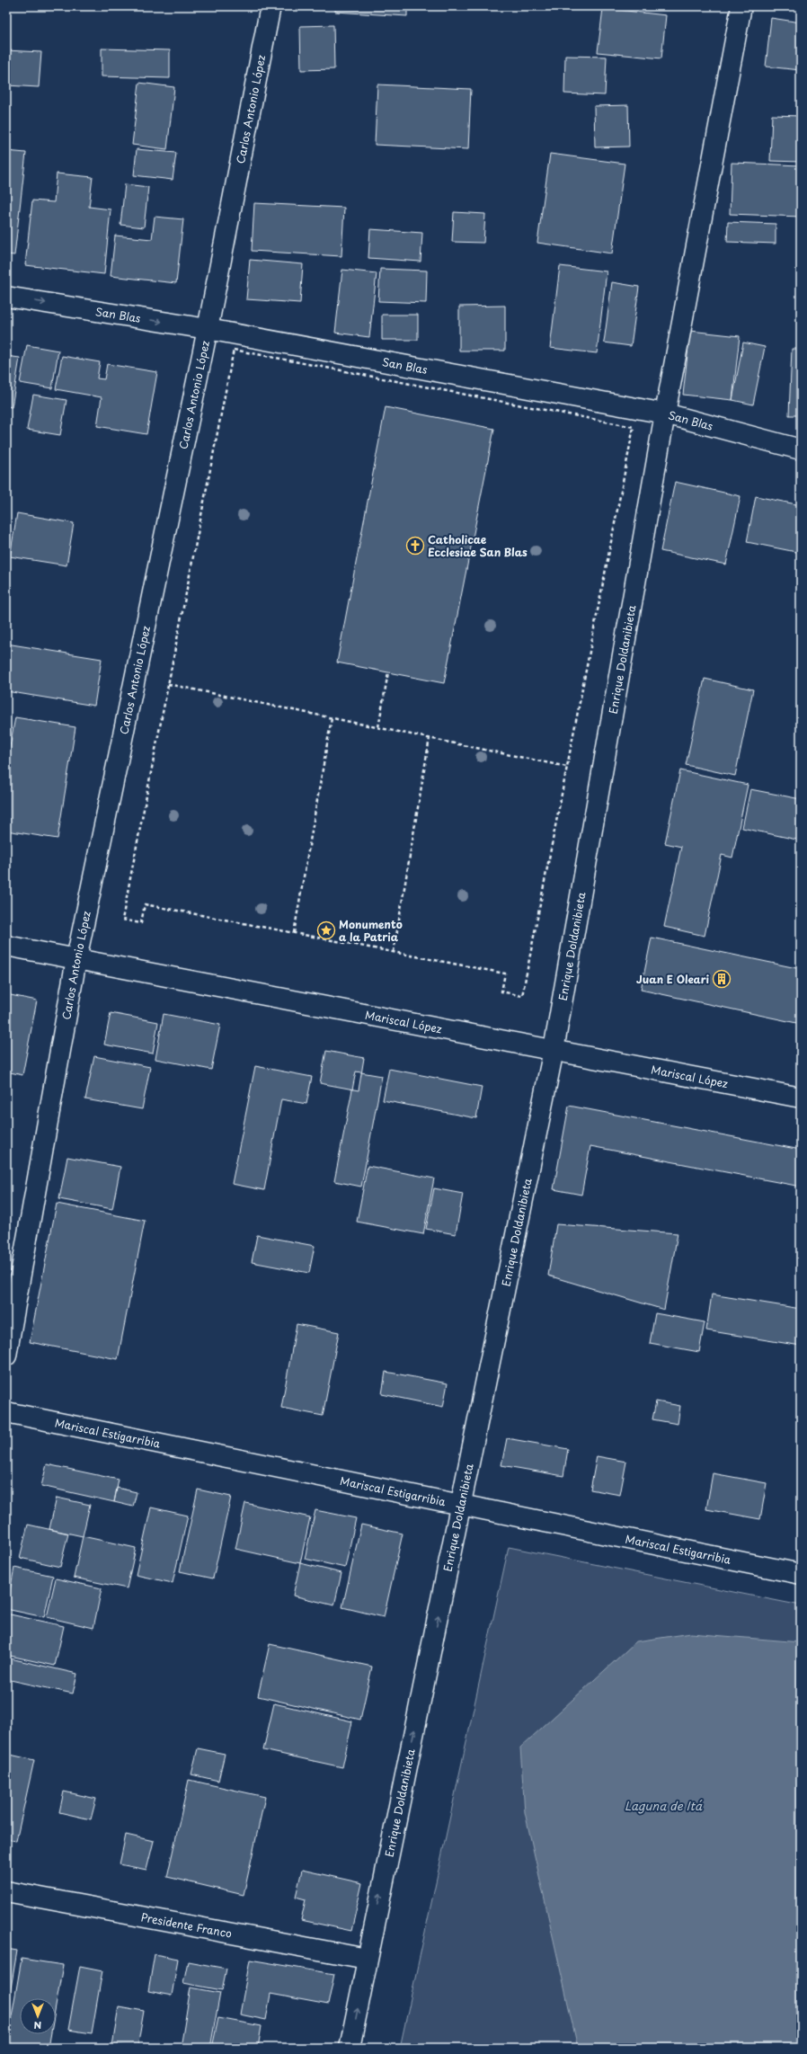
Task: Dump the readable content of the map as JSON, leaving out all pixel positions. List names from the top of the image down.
{
  "streets": {
    "street": [
      "Carlos Antonio López",
      "San Blas",
      "Enrique Doldanibieta",
      "Mariscal López",
      "Mariscal Estigarribia",
      "Presidente Franco"
    ]
  },
  "crossings": [
    ["Carlos Antonio López", "San Blas"],
    ["Carlos Antonio López", "Mariscal López"],
    ["San Blas", "Enrique Doldanibieta"],
    ["Enrique Doldanibieta", "Mariscal López"],
    ["Enrique Doldanibieta", "Mariscal Estigarribia"],
    ["Enrique Doldanibieta", "Presidente Franco"]
  ],
  "water": ["Laguna de Itá"],
  "places": {
    "church": ["Catholicae Ecclesiae San Blas"],
    "place": ["Monumento a la Patria"],
    "building": ["Juan E Oleari"]
  },
  "north": "bottom"
}
